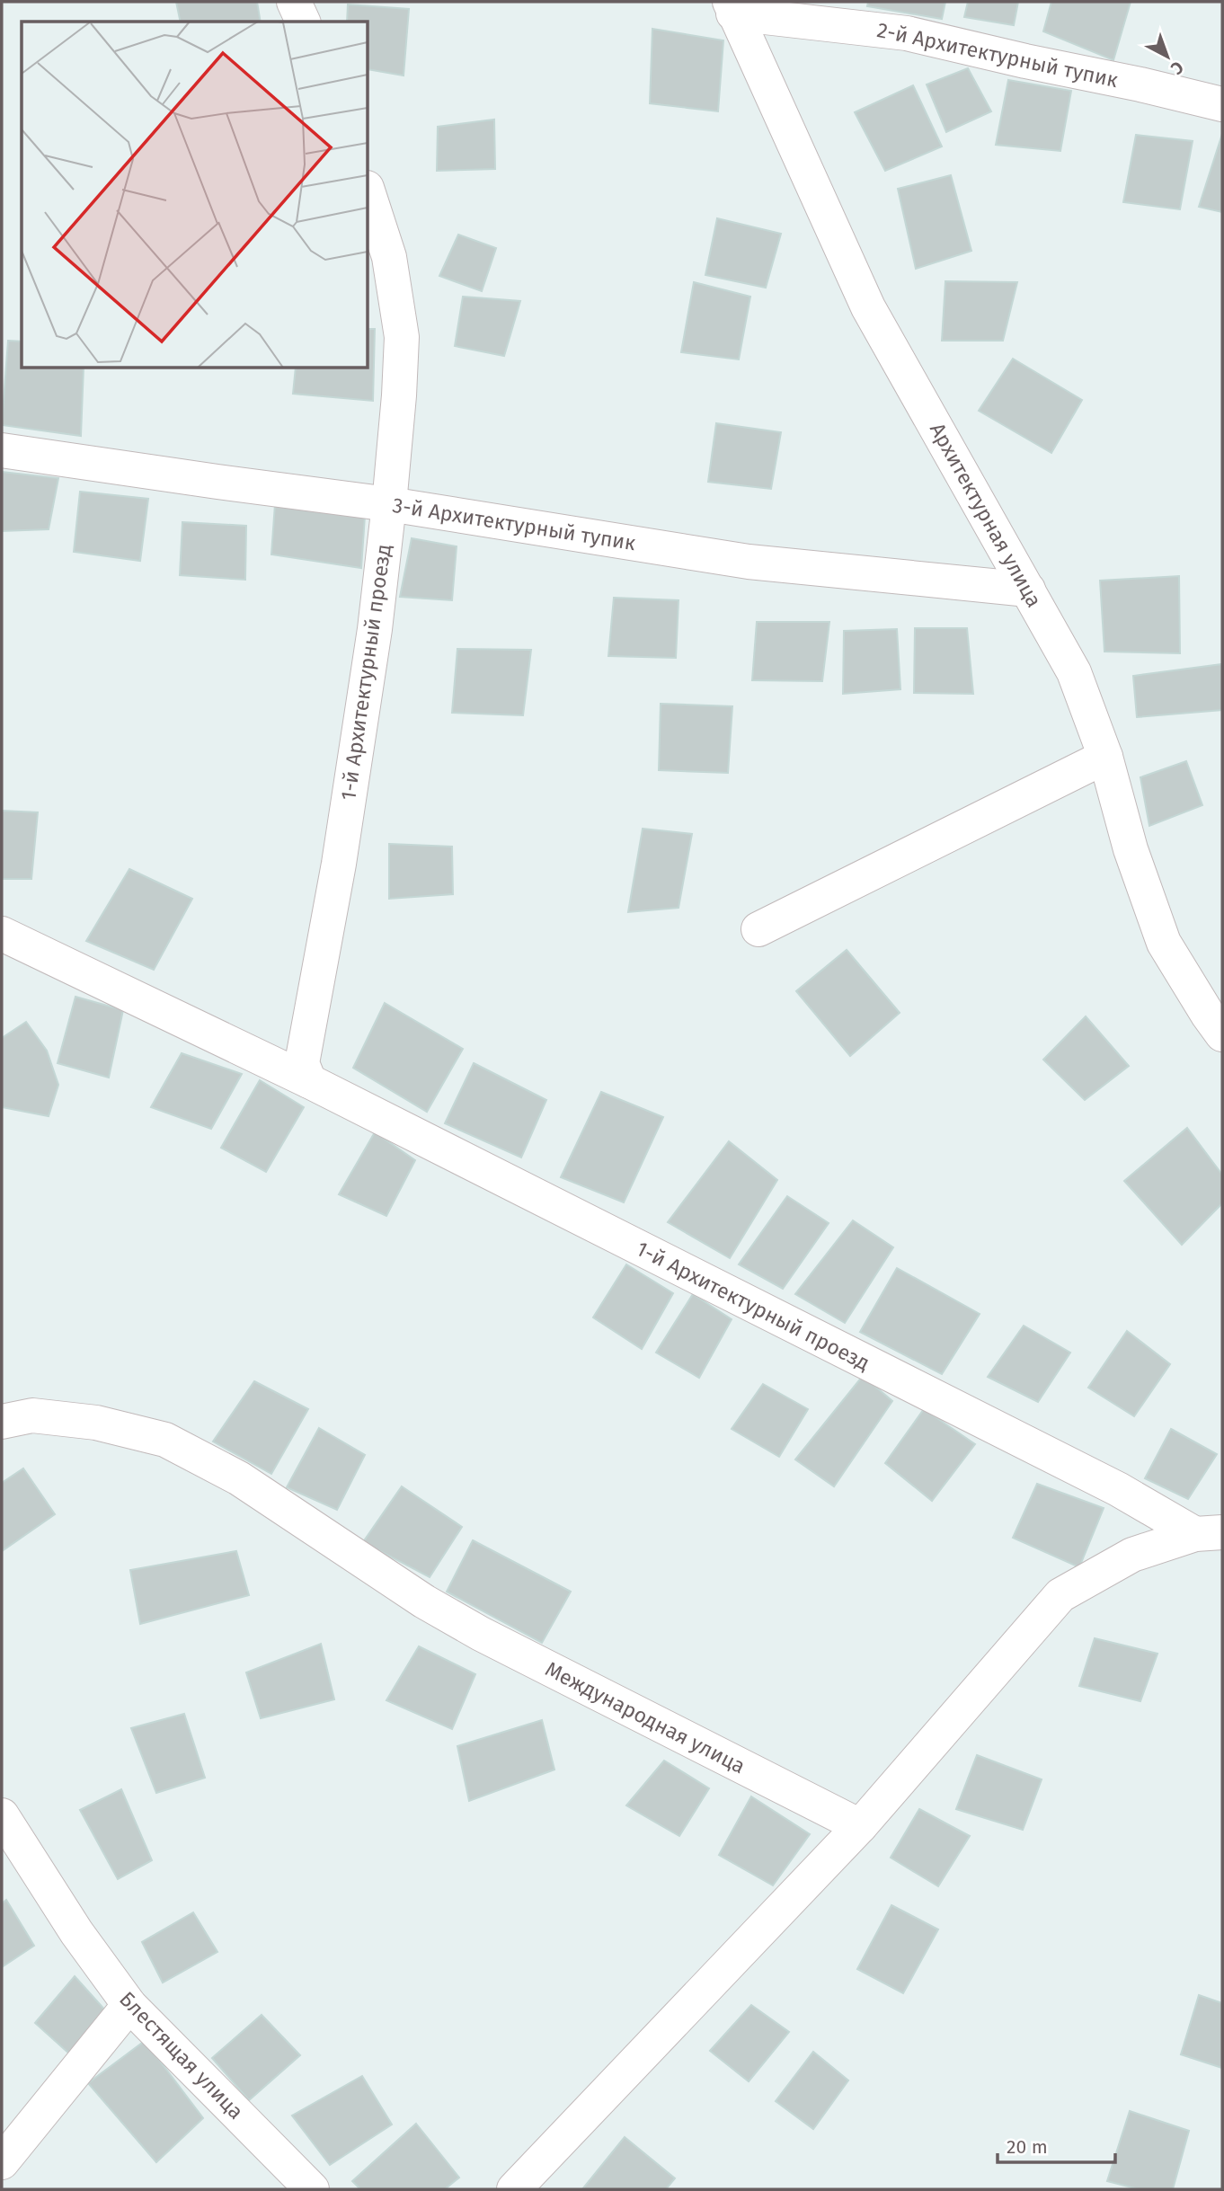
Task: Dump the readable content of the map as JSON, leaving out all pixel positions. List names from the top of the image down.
{
  "streets": {
    "street": [
      "2-й Архитектурный тупик",
      "Архитектурная улица",
      "3-й Архитектурный тупик",
      "1-й Архитектурный проезд",
      "Международная улица",
      "Блестящая улица"
    ]
  },
  "crossings": [
    ["2-й Архитектурный тупик", "Архитектурная улица"],
    ["Архитектурная улица", "3-й Архитектурный тупик"],
    ["3-й Архитектурный тупик", "1-й Архитектурный проезд"]
  ],
  "scale_bar": "20 m",
  "north": "bottom right"
}
